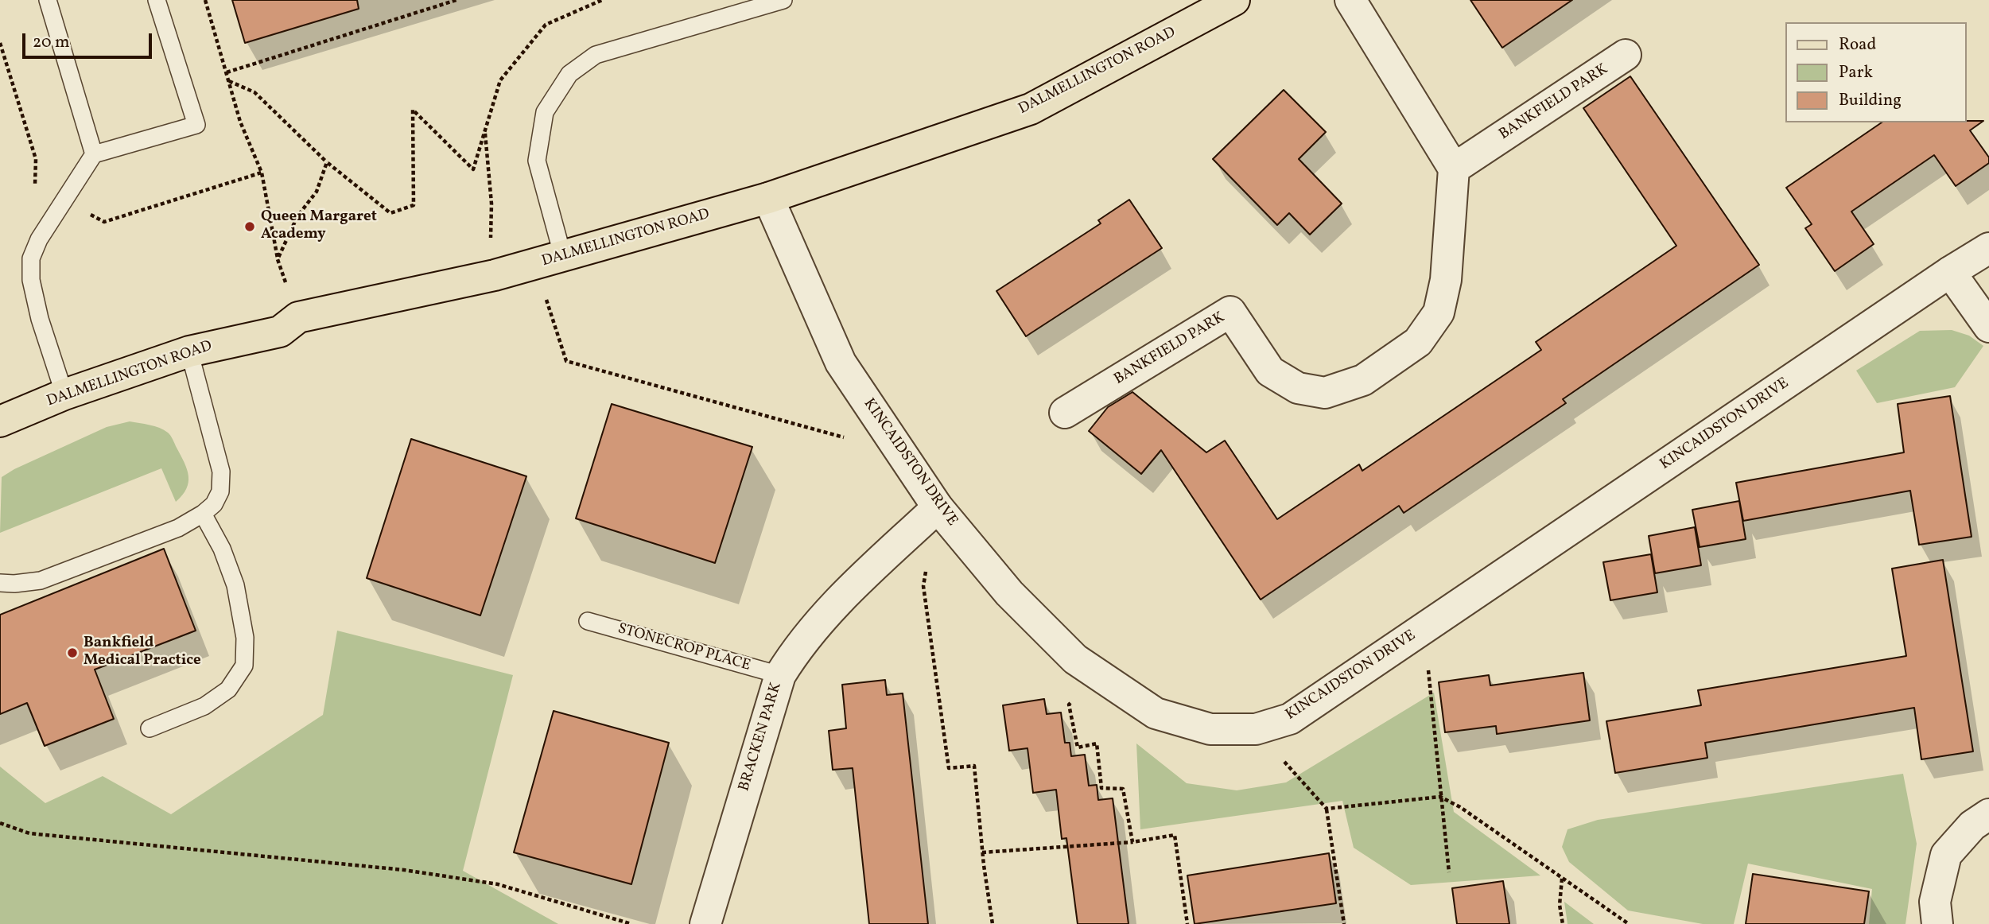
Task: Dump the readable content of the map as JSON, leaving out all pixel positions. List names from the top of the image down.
{
  "streets": {
    "main road": ["DALMELLINGTON ROAD"],
    "street": ["BANKFIELD PARK", "KINCAIDSTON DRIVE", "BRACKEN PARK"],
    "lane": ["STONECROP PLACE"]
  },
  "crossings": [
    ["DALMELLINGTON ROAD", "KINCAIDSTON DRIVE"],
    ["KINCAIDSTON DRIVE", "BRACKEN PARK"],
    ["STONECROP PLACE", "BRACKEN PARK"]
  ],
  "places": ["Queen Margaret Academy", "Bankfield Medical Practice"],
  "legend": ["Road", "Park", "Building"],
  "scale_bar": "20 m"
}
